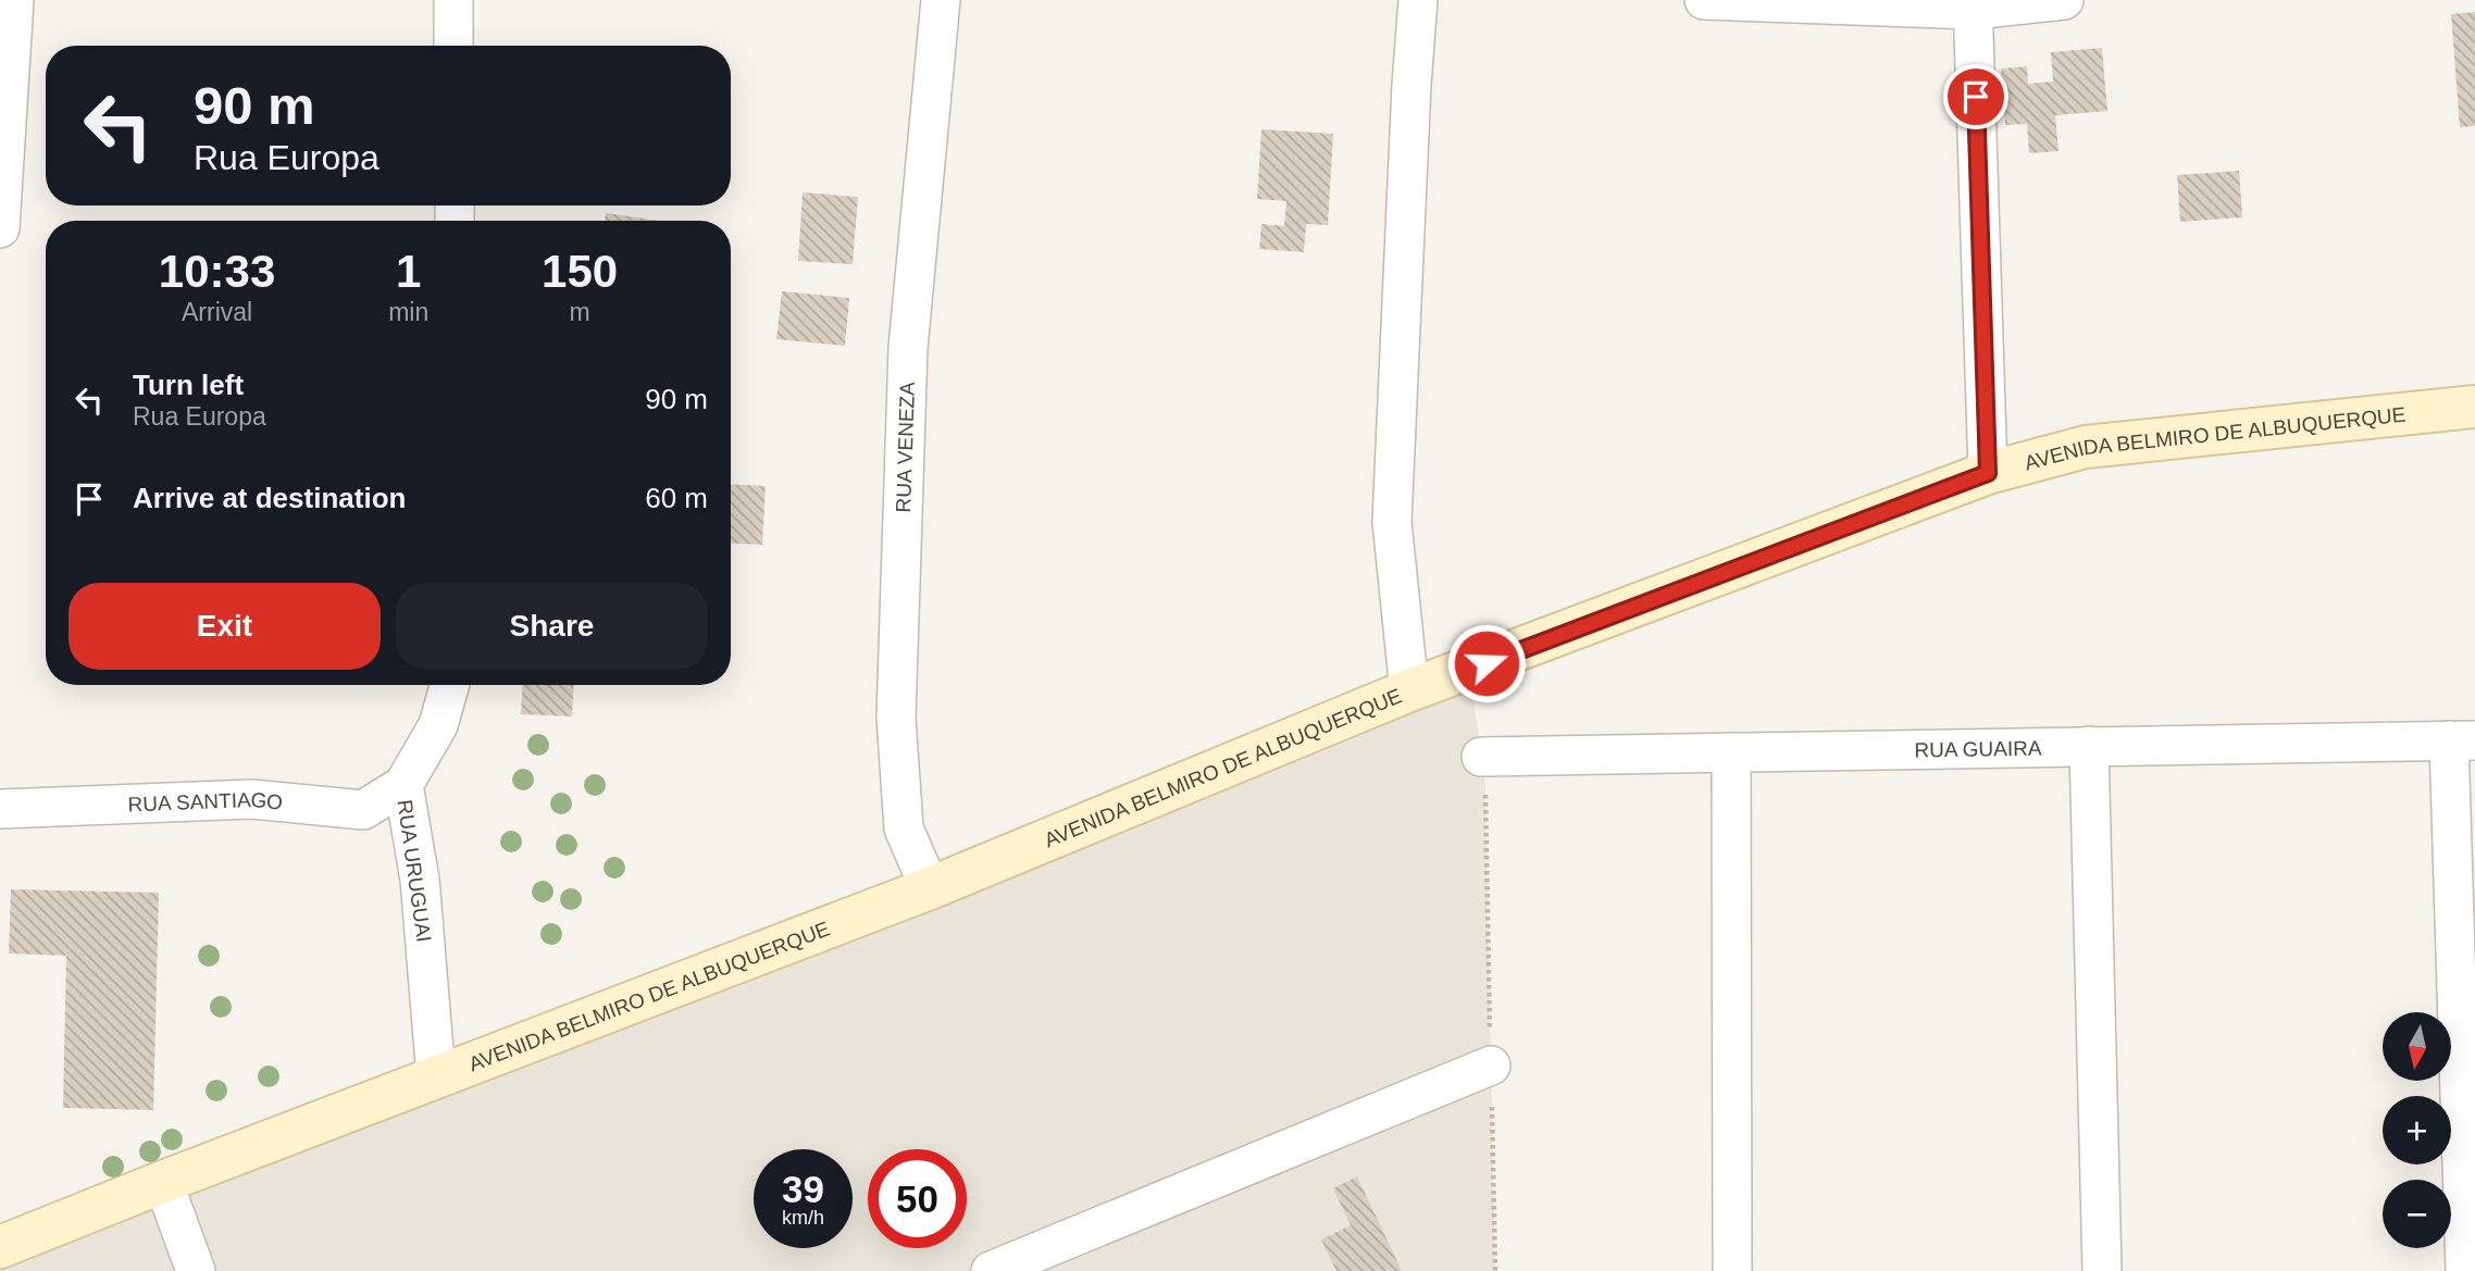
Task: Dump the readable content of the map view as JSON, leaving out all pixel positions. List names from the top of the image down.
{
  "streets": {
    "main road": ["AVENIDA BELMIRO DE ALBUQUERQUE"],
    "street": [
      "RUA VENEZA",
      "RUA GUAIRA",
      "RUA SANTIAGO",
      "RUA URUGUAI"
    ]
  },
  "crossings": [
    ["AVENIDA BELMIRO DE ALBUQUERQUE", "RUA VENEZA"],
    ["AVENIDA BELMIRO DE ALBUQUERQUE", "RUA URUGUAI"],
    ["RUA SANTIAGO", "RUA URUGUAI"]
  ],
  "north": "bottom",
  "page": {
    "turn": ["90 m", "Rua Europa"],
    "eta": [
      "10:33",
      "Arrival",
      "1",
      "min",
      "150",
      "m"
    ],
    "list": [
      {
        "name": "Turn left",
        "note": "Rua Europa",
        "value": "90 m"
      },
      {
        "name": "Arrive at destination",
        "value": "60 m"
      }
    ],
    "buttons": ["Exit", "Share"],
    "map_buttons": ["+", "−"],
    "speed": "39 km/h",
    "limit": "50"
  }
}
